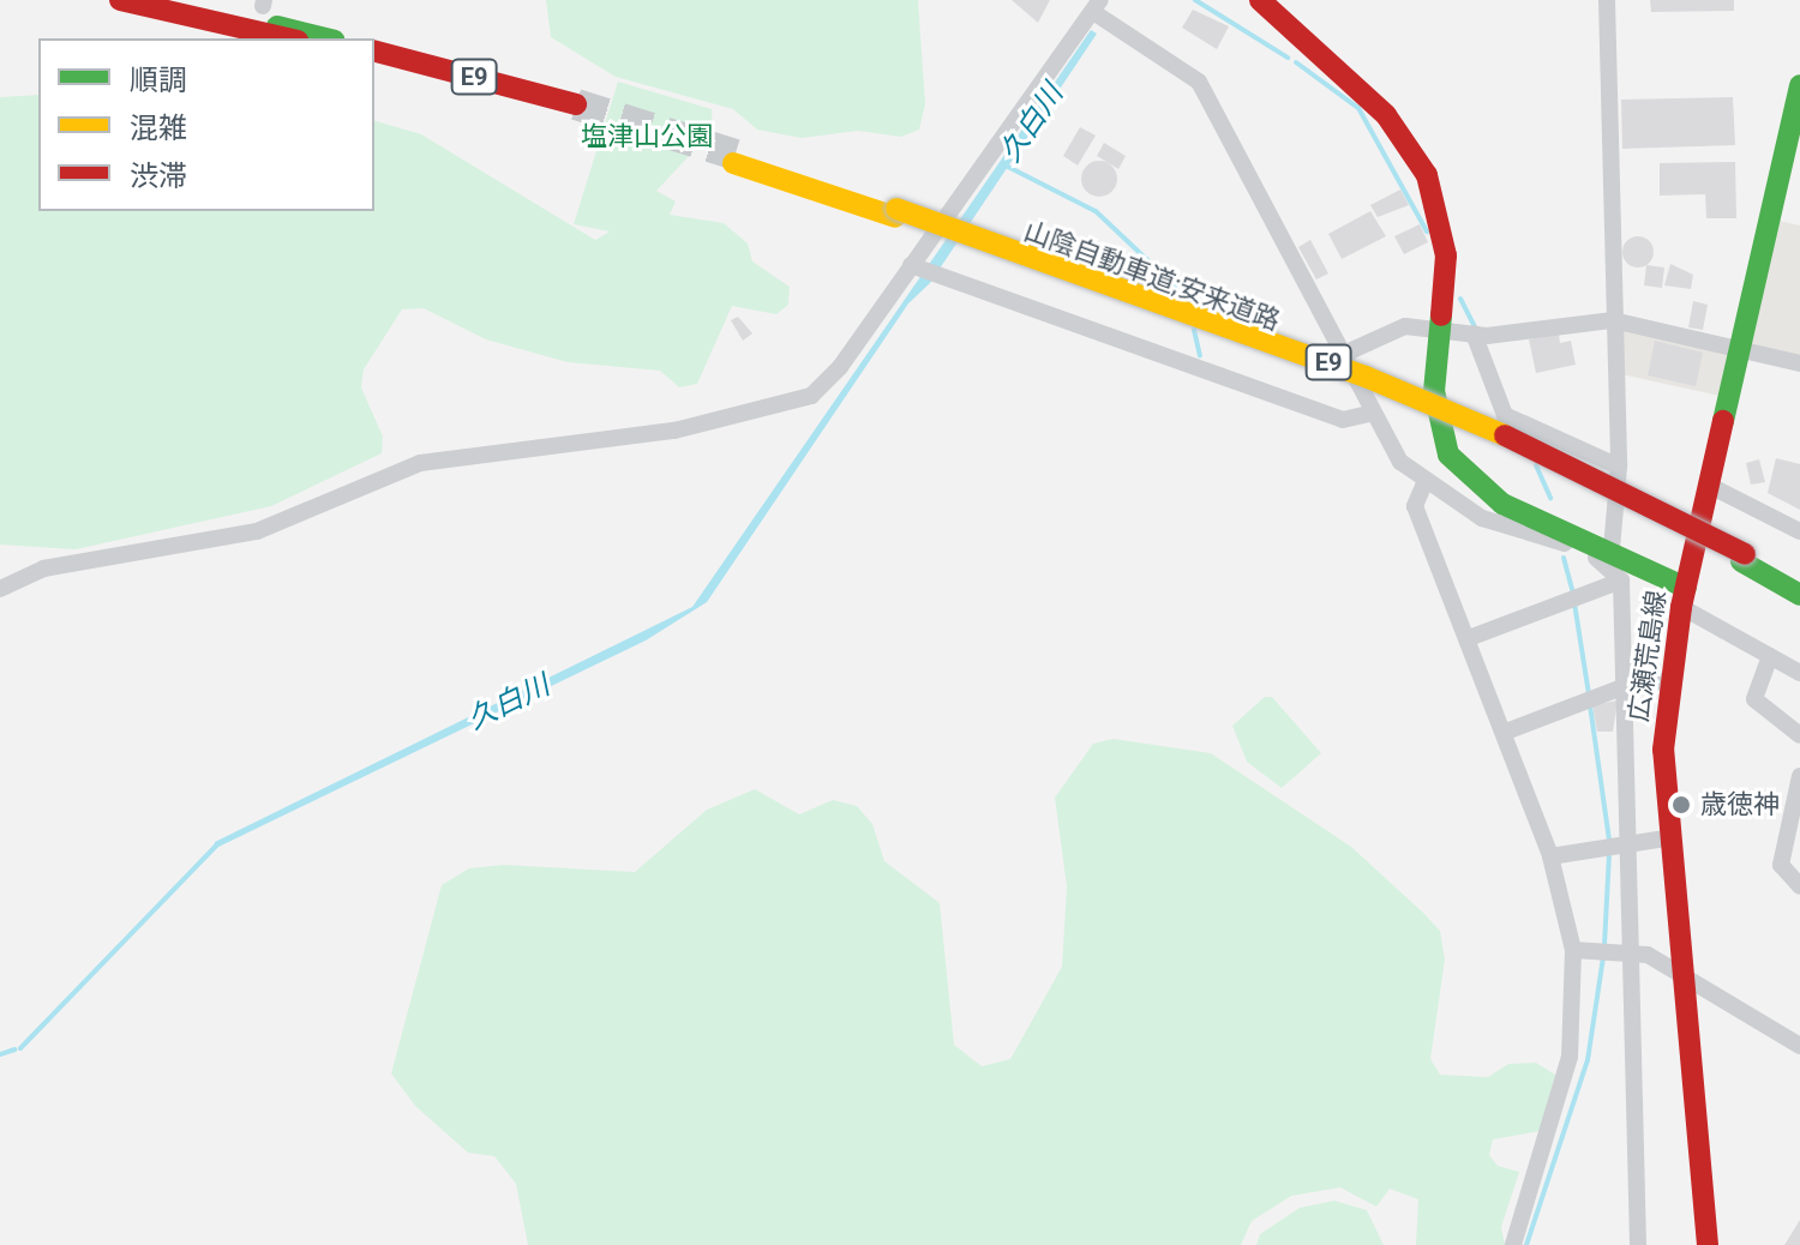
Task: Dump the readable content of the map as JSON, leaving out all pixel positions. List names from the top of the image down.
{
  "streets": {
    "main road": ["E9", "山陰自動車道;安来道路", "広瀬荒島線"]
  },
  "water": ["久白川"],
  "parks": ["塩津山公園"],
  "places": ["歳徳神"],
  "legend": ["順調", "混雑", "渋滞"]
}
